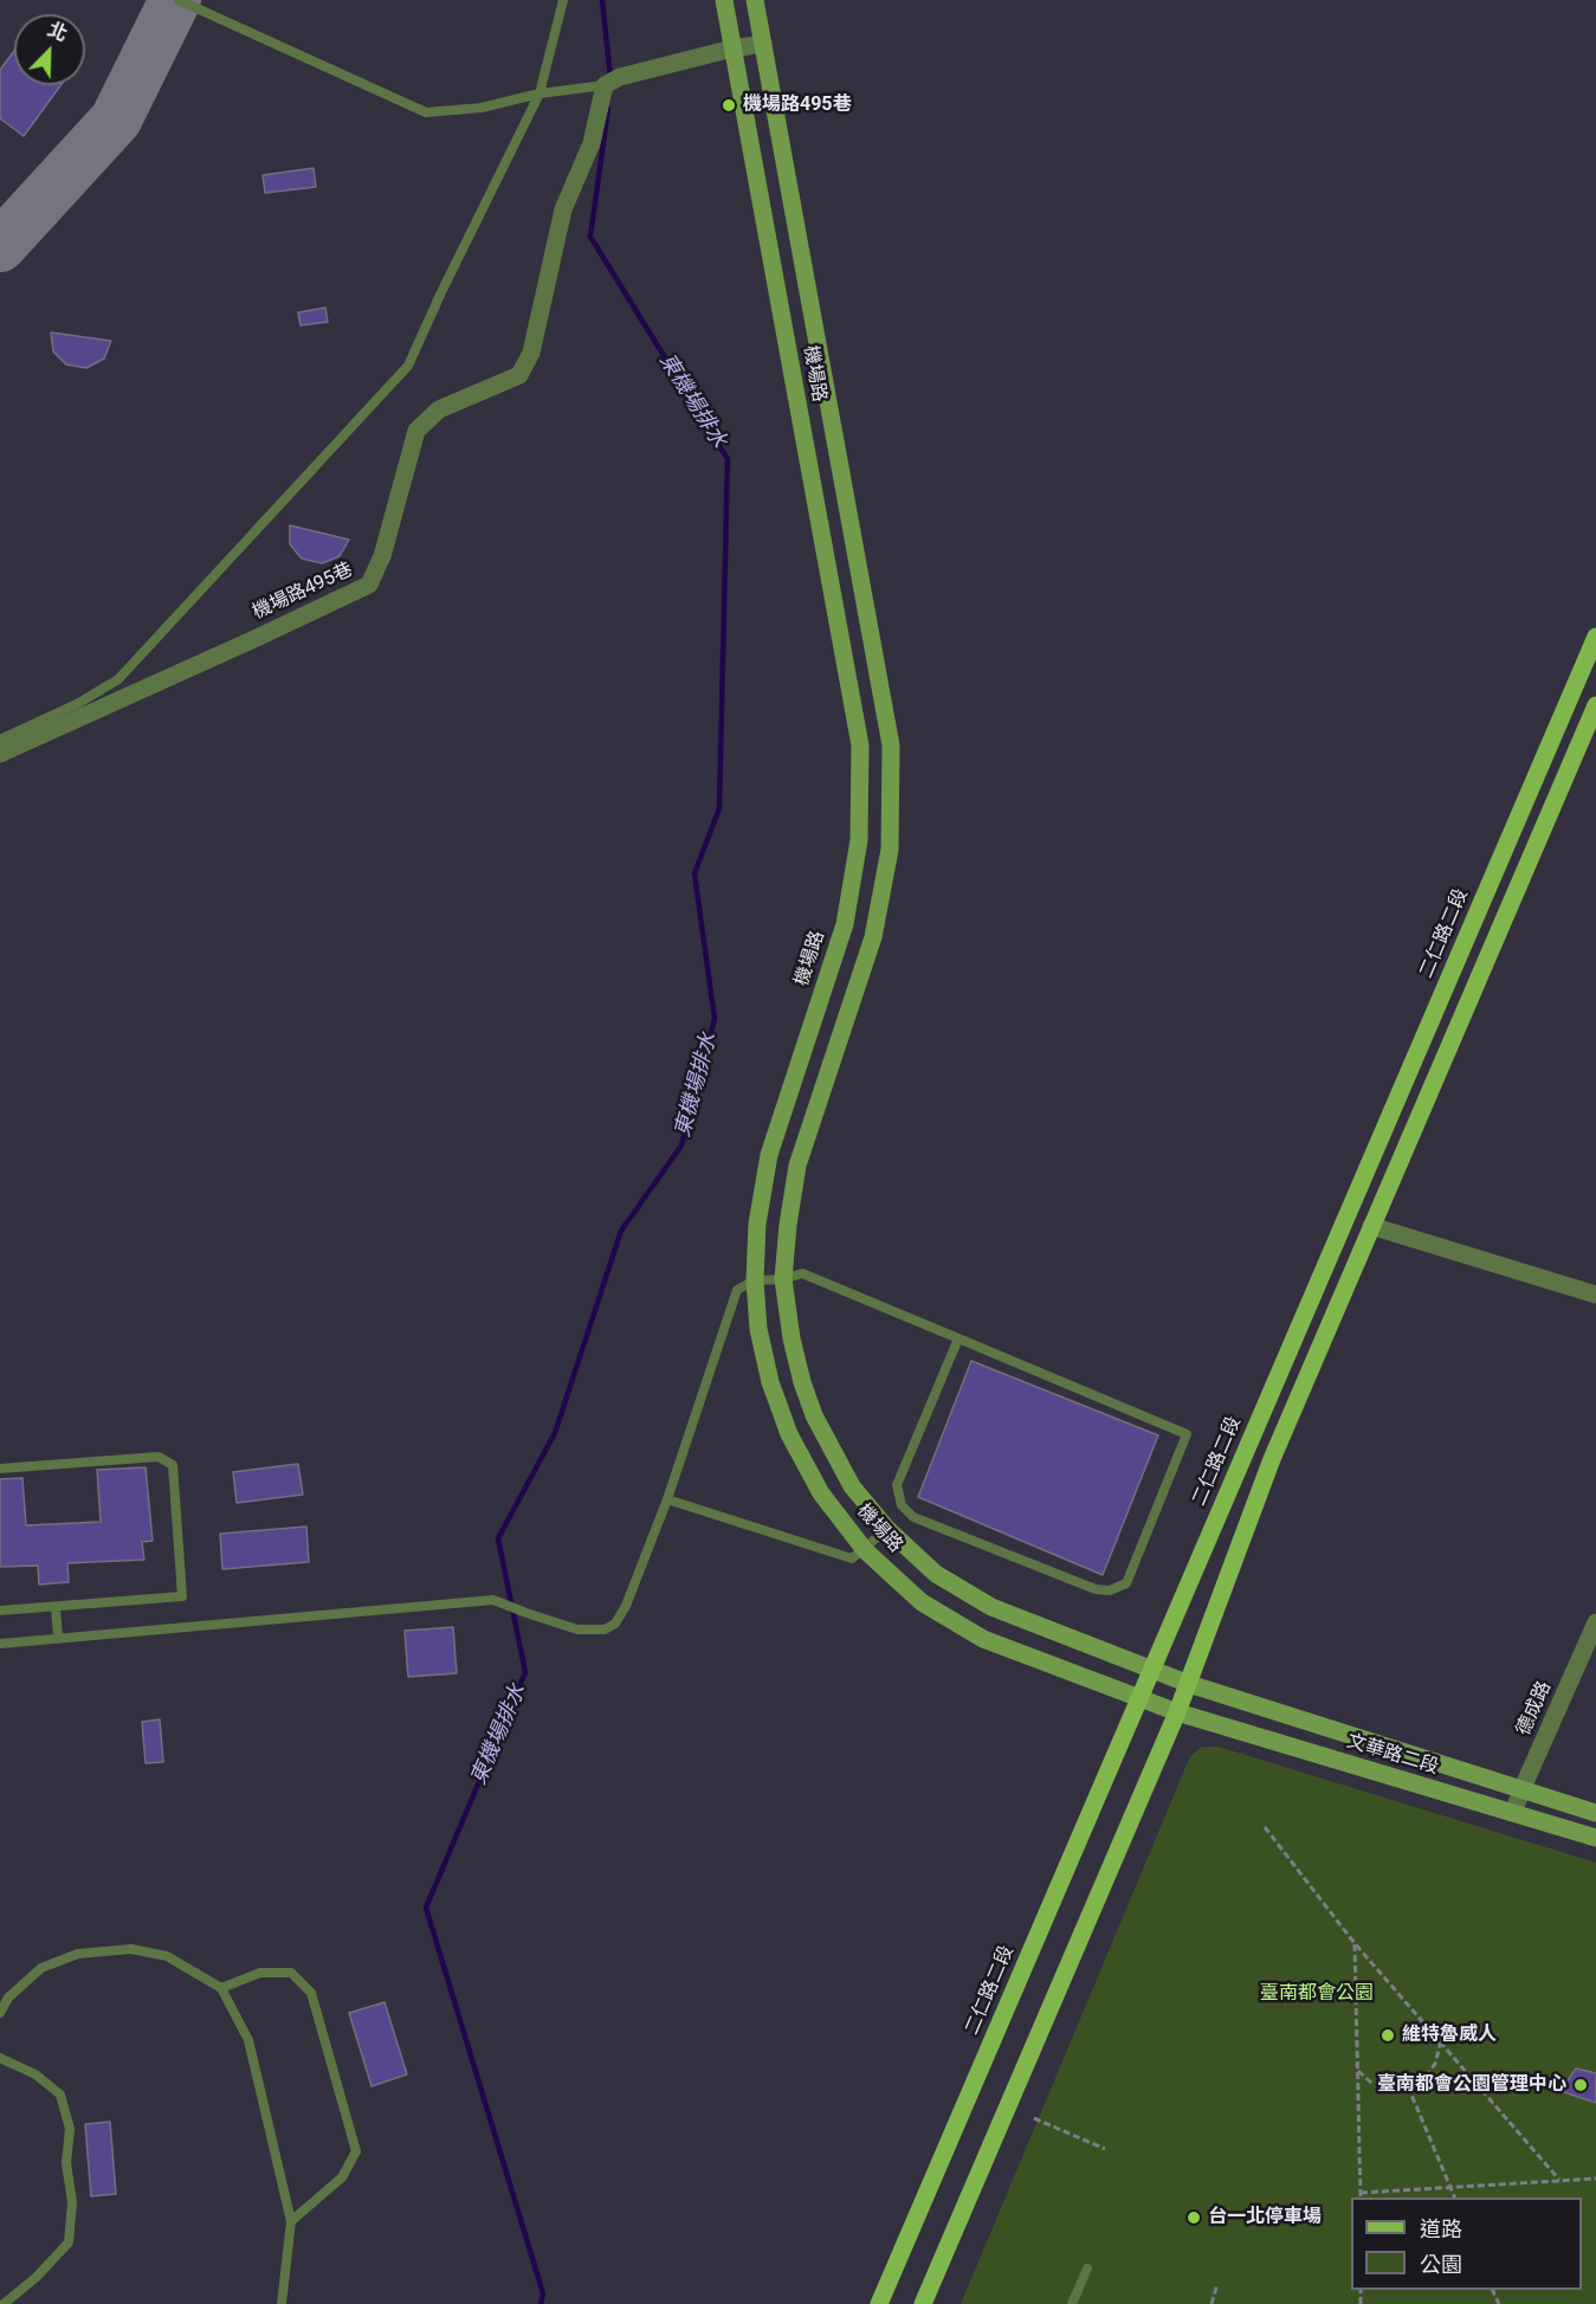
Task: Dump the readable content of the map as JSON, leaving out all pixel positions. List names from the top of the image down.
{
  "streets": {
    "main road": ["二仁路二段"],
    "street": [
      "機場路",
      "機場路495巷",
      "德成路",
      "文華路二段"
    ]
  },
  "crossings": [
    ["機場路", "二仁路二段"],
    ["機場路", "文華路二段"],
    ["德成路", "文華路二段"]
  ],
  "water": ["東機場排水"],
  "parks": ["臺南都會公園"],
  "places": [
    "機場路495巷",
    "維特魯威人",
    "臺南都會公園管理中心",
    "台一北停車場"
  ],
  "legend": ["道路", "公園"],
  "north": "top right"
}
